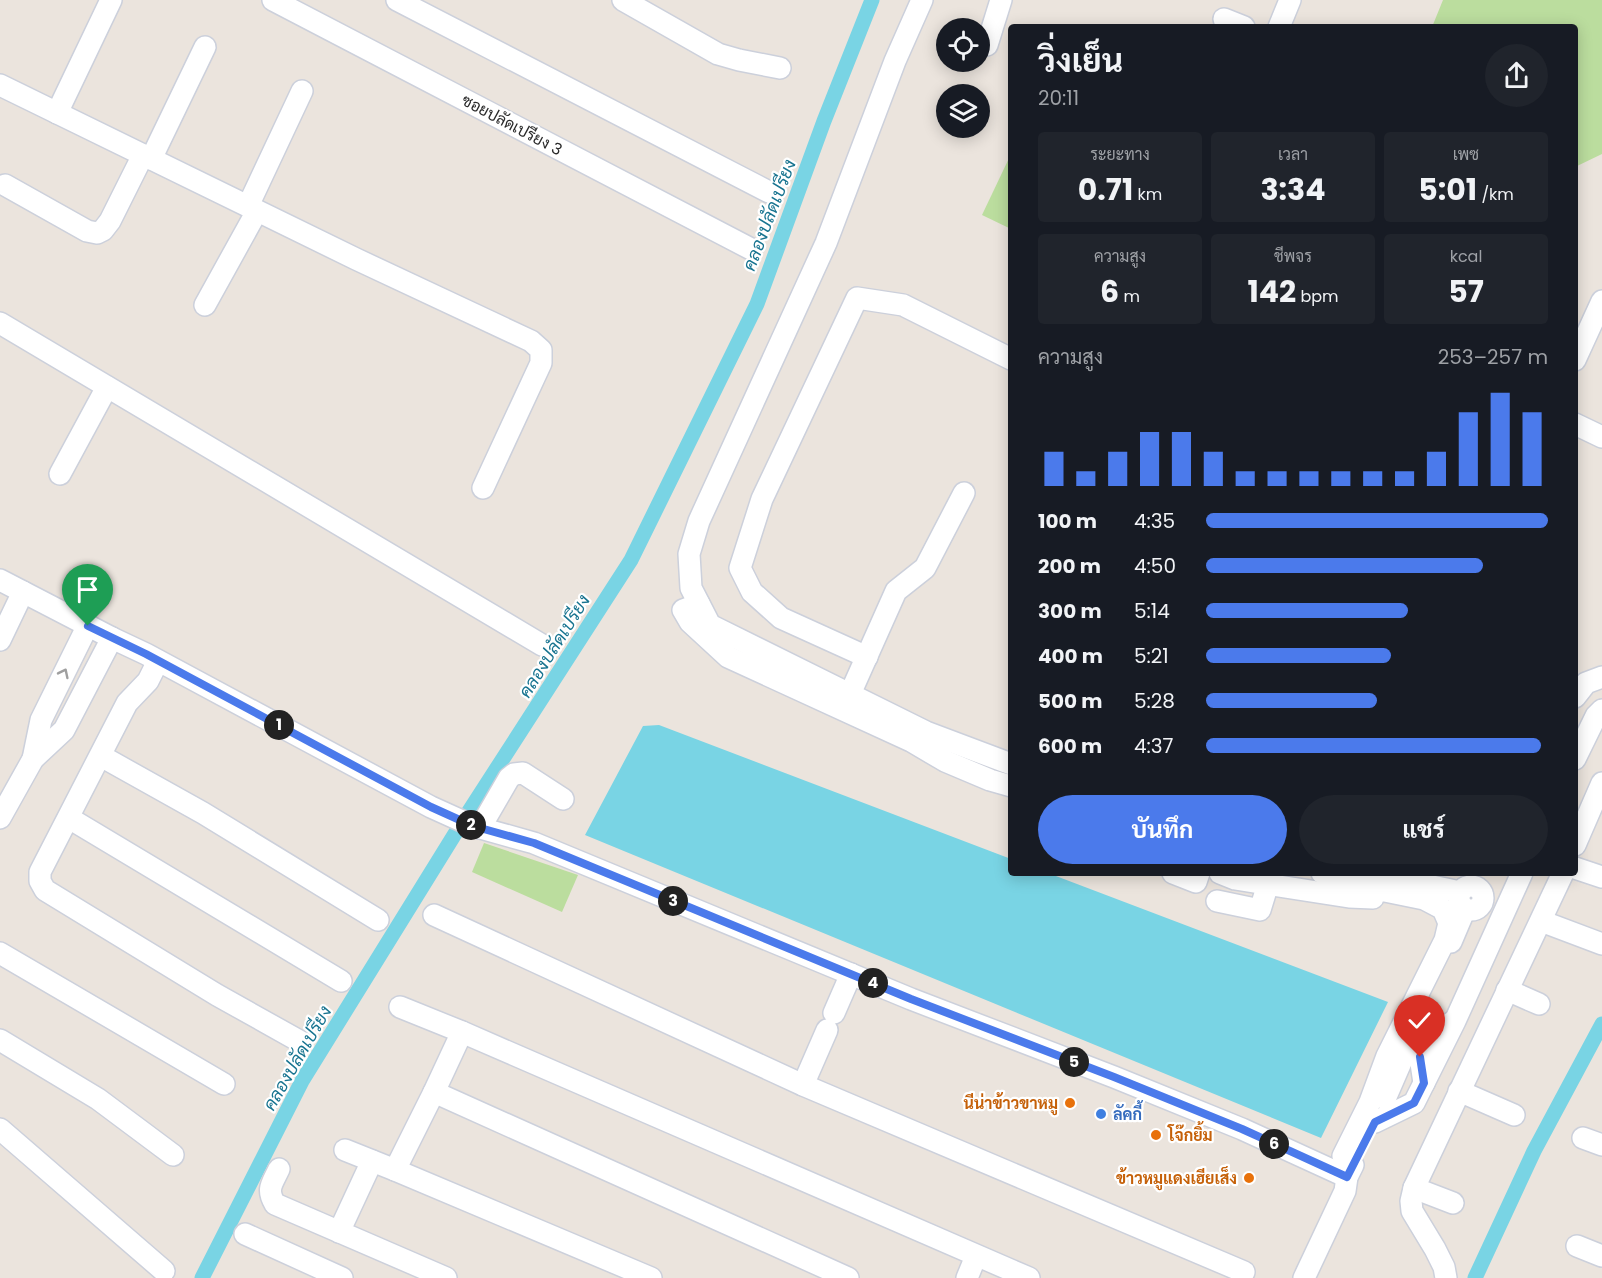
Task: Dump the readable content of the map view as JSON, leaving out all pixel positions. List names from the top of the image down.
{
  "streets": {
    "street": ["ซอยปลัดเปรียง 3"]
  },
  "water": ["คลองปลัดเปรียง"],
  "places": [
    "นีน่าข้าวขาหมู",
    "ลัคกี้",
    "โจ๊กยิ้ม",
    "ข้าวหมูแดงเฮียเส็ง"
  ],
  "page": {
    "heading": ["วิ่งเย็น", "20:11"],
    "stats": [
      ["ระยะทาง", "0.71 km"],
      ["เวลา", "3:34"],
      ["เพซ", "5:01 /km"],
      ["ความสูง", "6 m"],
      ["ชีพจร", "142 bpm"],
      ["kcal", "57"]
    ],
    "chart": ["ความสูง", "253–257 m"],
    "list": [
      {
        "name": "100 m",
        "note": "4:35"
      },
      {
        "name": "200 m",
        "note": "4:50"
      },
      {
        "name": "300 m",
        "note": "5:14"
      },
      {
        "name": "400 m",
        "note": "5:21"
      },
      {
        "name": "500 m",
        "note": "5:28"
      },
      {
        "name": "600 m",
        "note": "4:37"
      }
    ],
    "pins": [
      "1",
      "2",
      "3",
      "4",
      "5",
      "6"
    ],
    "buttons": ["บันทึก", "แชร์"]
  }
}
